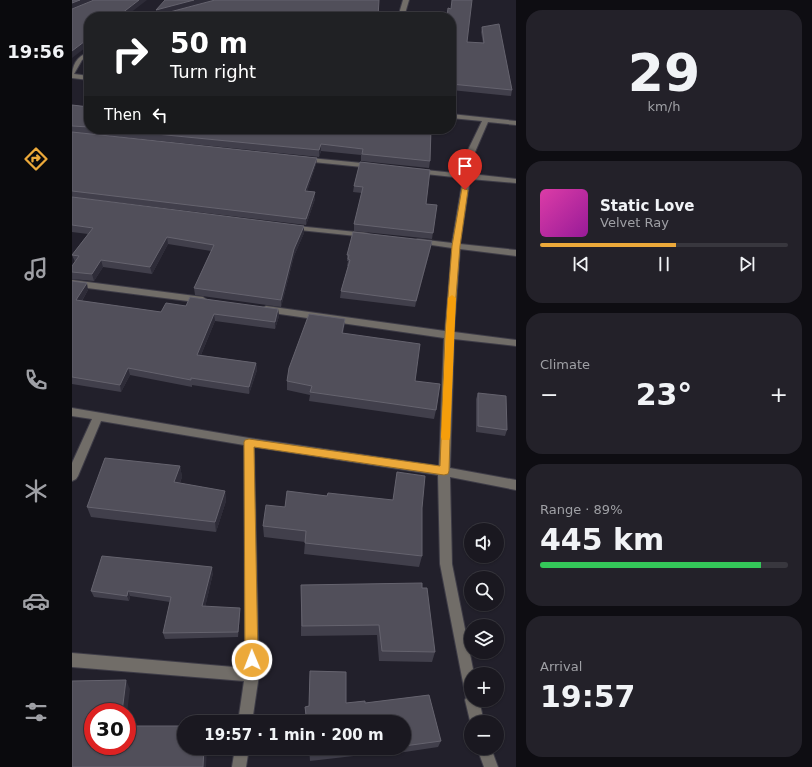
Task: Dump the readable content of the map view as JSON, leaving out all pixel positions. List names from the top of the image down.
{
  "page": {
    "tabs": "19:56",
    "tile": [
      ["29", "km/h"],
      "Climate",
      ["Range · 89%", "445 km"],
      ["Arrival", "19:57"]
    ],
    "turn": ["50 m", "Turn right"],
    "then": "Then",
    "song": ["Static Love", "Velvet Ray"],
    "heat": ["−", "23°", "+"],
    "map_buttons": ["+", "−"],
    "limit": "30",
    "trip": "19:57 · 1 min · 200 m"
  }
}
